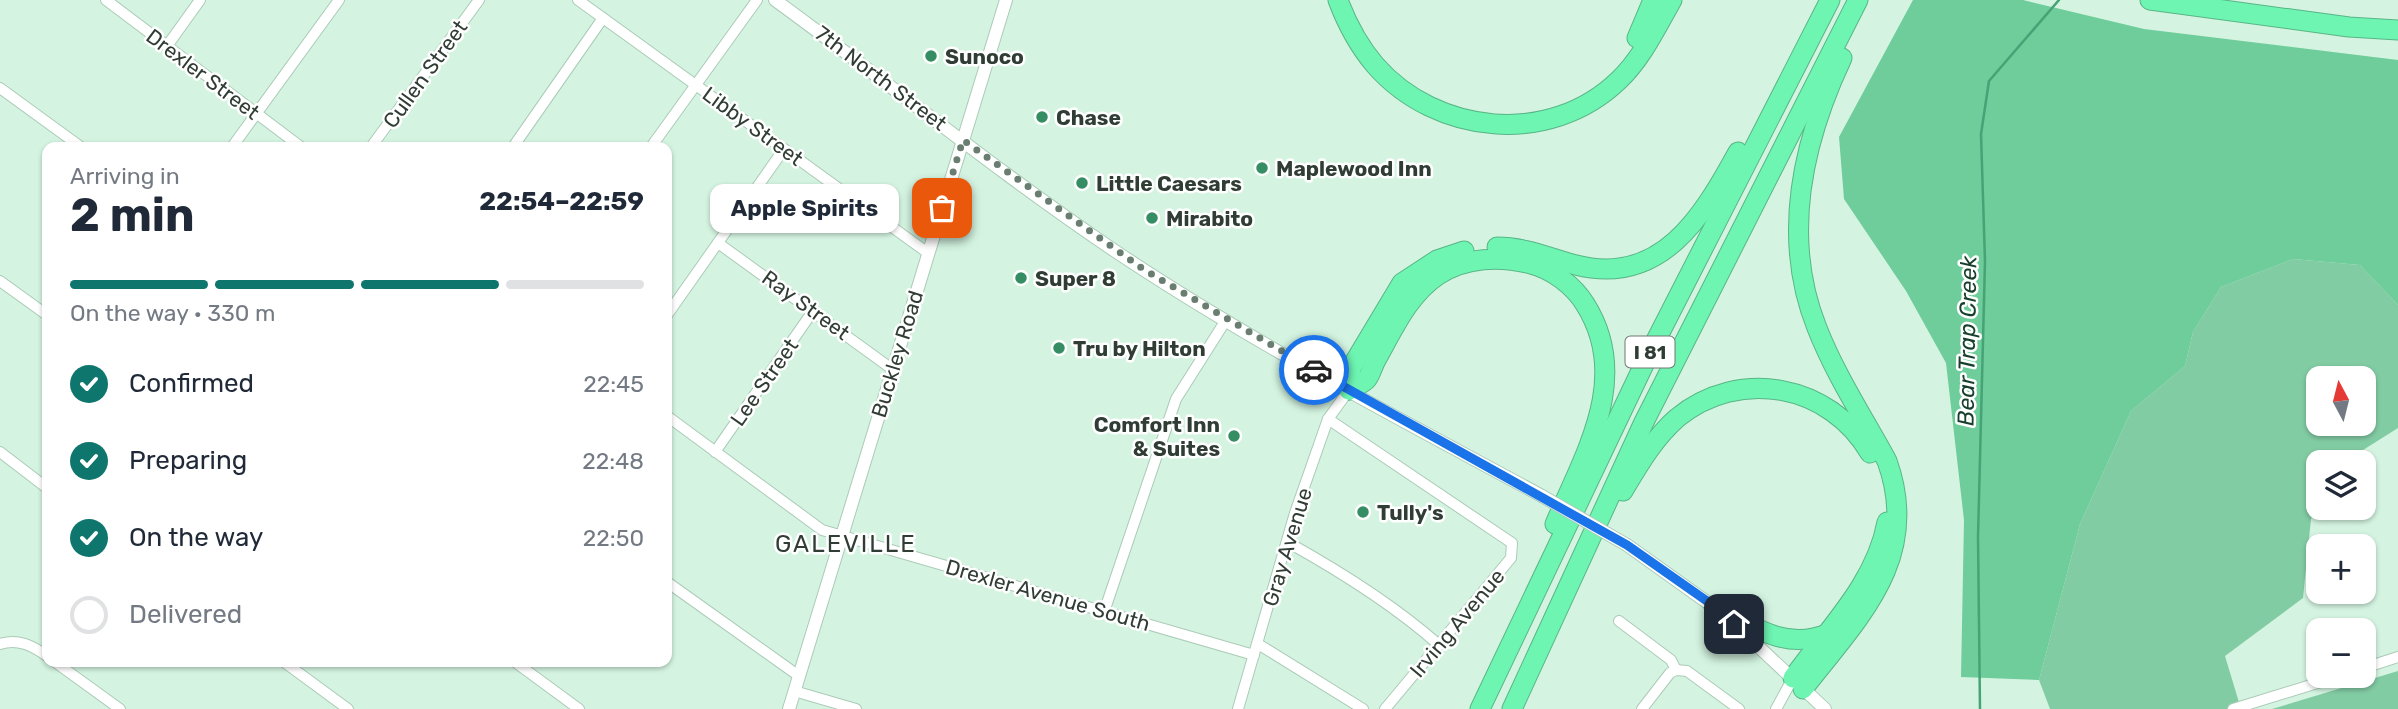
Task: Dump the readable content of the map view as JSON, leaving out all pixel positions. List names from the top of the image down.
{
  "streets": {
    "highway": ["I 81"],
    "street": [
      "Drexler Street",
      "Cullen Street",
      "7th North Street",
      "Libby Street",
      "Ray Street",
      "Buckley Road",
      "Lee Street",
      "Gray Avenue",
      "Drexler Avenue South",
      "Irving Avenue"
    ]
  },
  "crossings": [
    ["7th North Street", "Buckley Road"],
    ["7th North Street", "Gray Avenue"],
    ["Libby Street", "Buckley Road"],
    ["Ray Street", "Buckley Road"],
    ["Ray Street", "Lee Street"],
    ["Buckley Road", "Drexler Avenue South"],
    ["Gray Avenue", "Drexler Avenue South"],
    ["Gray Avenue", "Irving Avenue"]
  ],
  "districts": ["GALEVILLE"],
  "water": ["Bear Trap Creek"],
  "places": [
    "Sunoco",
    "Chase",
    "Maplewood Inn",
    "Little Caesars",
    "Apple Spirits",
    "Mirabito",
    "Super 8",
    "Tru by Hilton",
    "Comfort Inn & Suites",
    "Tully's"
  ],
  "north": "top",
  "page": {
    "heading": ["2 min", "Arriving in", "22:54–22:59"],
    "bubble": "Apple Spirits",
    "bar": "On the way · 330 m",
    "list": [
      ["Confirmed", "22:45"],
      ["Preparing", "22:48"],
      ["On the way", "22:50"],
      "Delivered"
    ],
    "map_buttons": ["+", "−"]
  }
}
